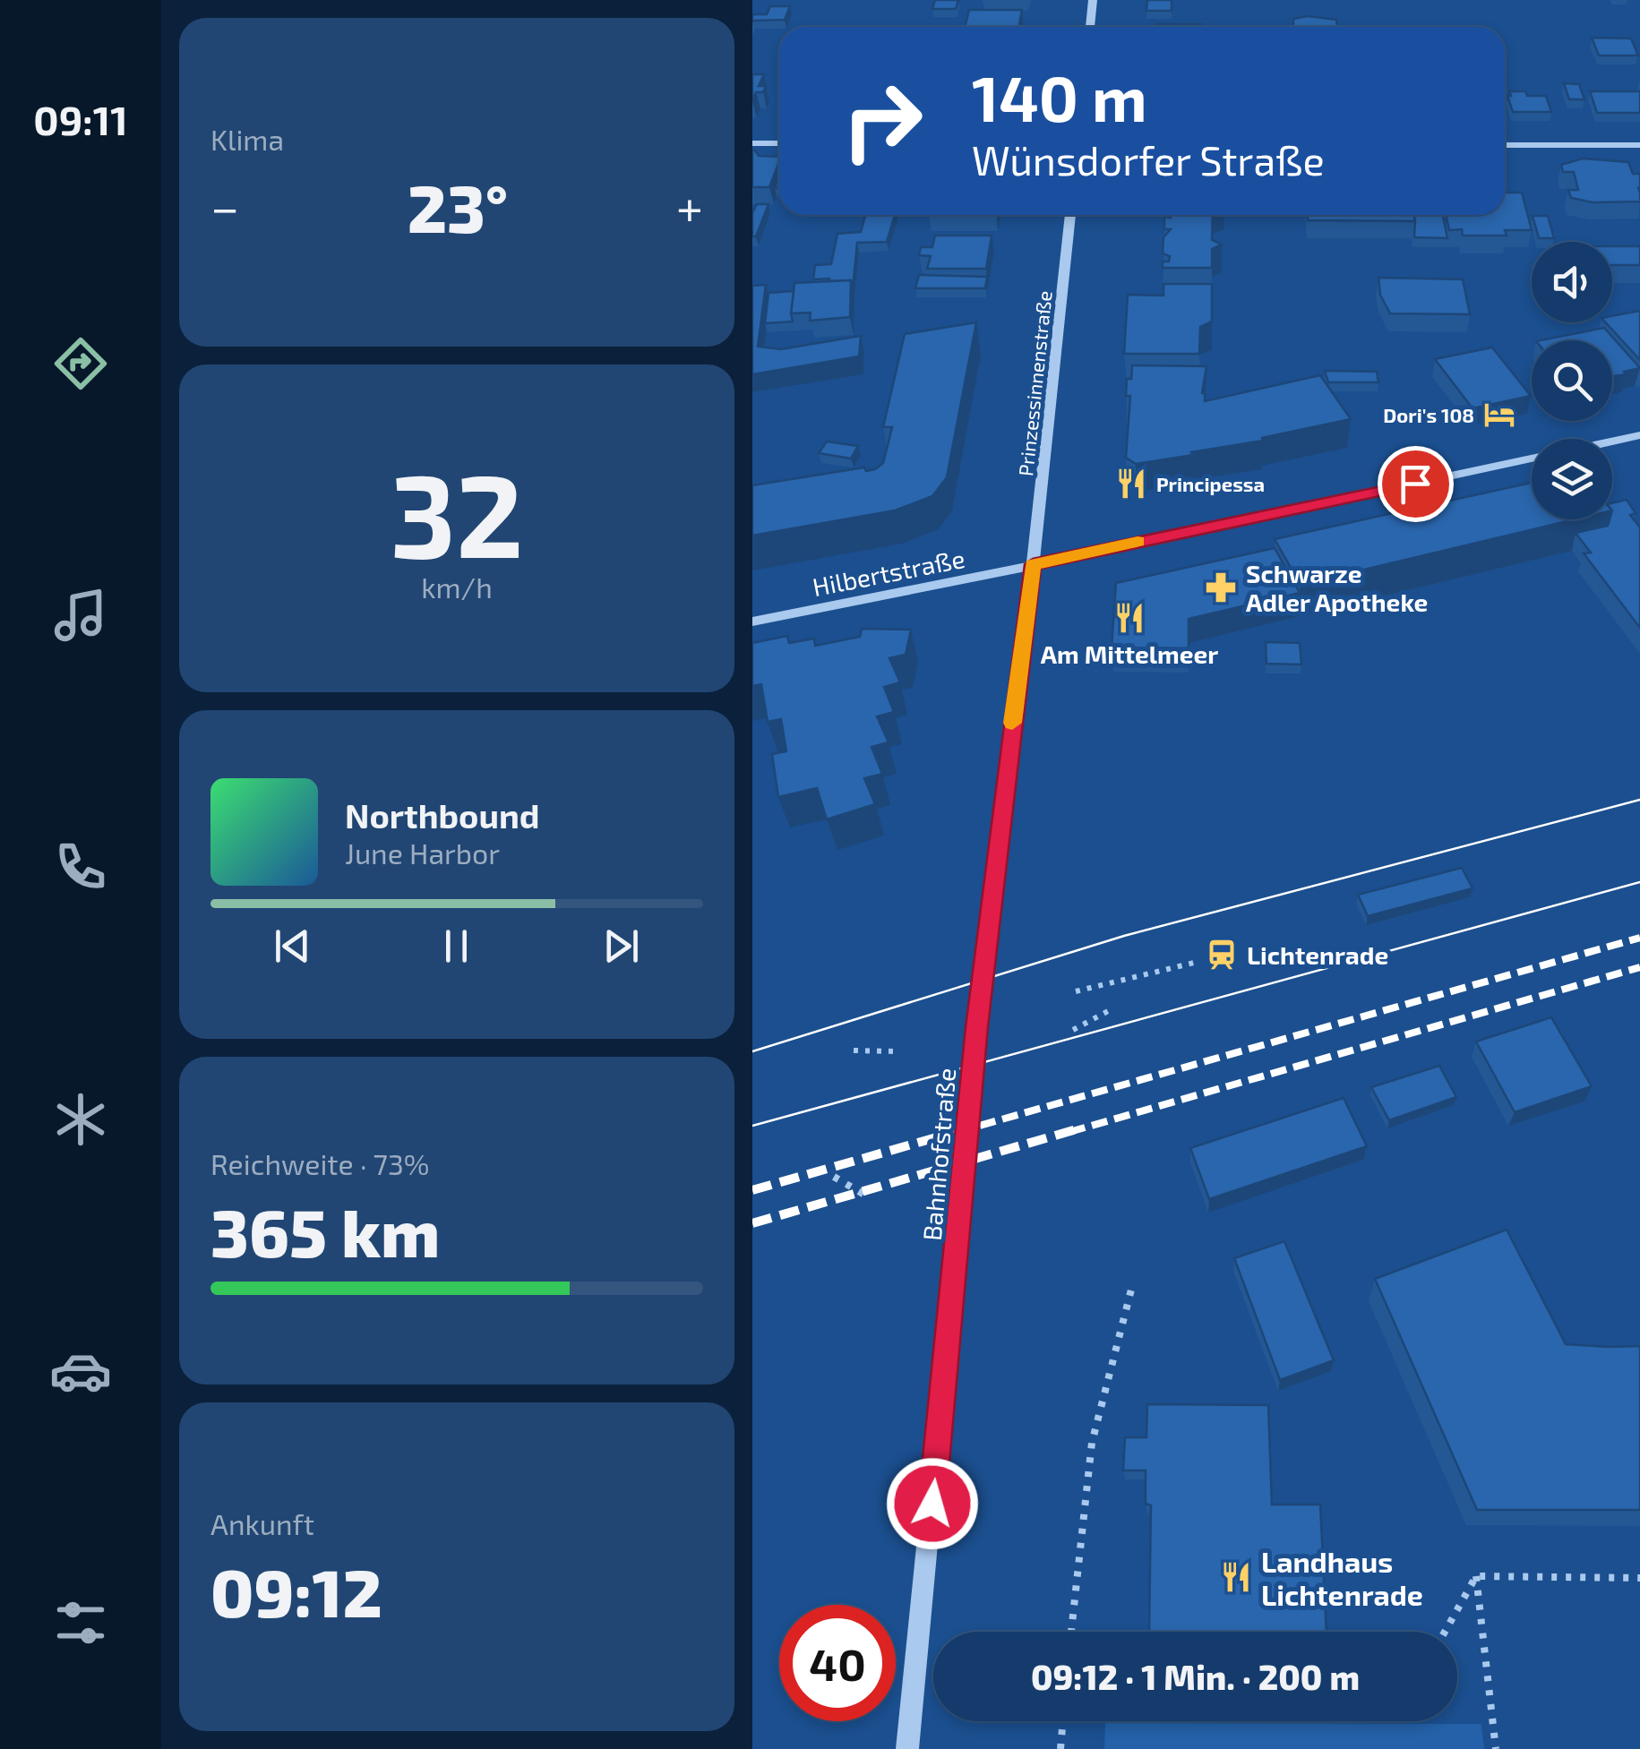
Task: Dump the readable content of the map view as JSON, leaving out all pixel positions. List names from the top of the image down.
{
  "streets": {
    "street": ["Prinzessinnenstraße", "Hilbertstraße", "Bahnhofstraße"]
  },
  "crossings": [
    ["Prinzessinnenstraße", "Hilbertstraße"],
    ["Prinzessinnenstraße", "Bahnhofstraße"],
    ["Hilbertstraße", "Bahnhofstraße"]
  ],
  "places": {
    "hotel": ["Dori's 108"],
    "restaurant": ["Principessa", "Am Mittelmeer", "Landhaus Lichtenrade"],
    "pharmacy": ["Schwarze Adler Apotheke"],
    "station": ["Lichtenrade"]
  },
  "page": {
    "tabs": "09:11",
    "tile": [
      "Klima",
      ["32", "km/h"],
      ["Reichweite · 73%", "365 km"],
      ["Ankunft", "09:12"]
    ],
    "turn": ["140 m", "Wünsdorfer Straße"],
    "heat": ["−", "23°", "+"],
    "song": ["Northbound", "June Harbor"],
    "limit": "40",
    "trip": "09:12 · 1 Min. · 200 m"
  }
}
